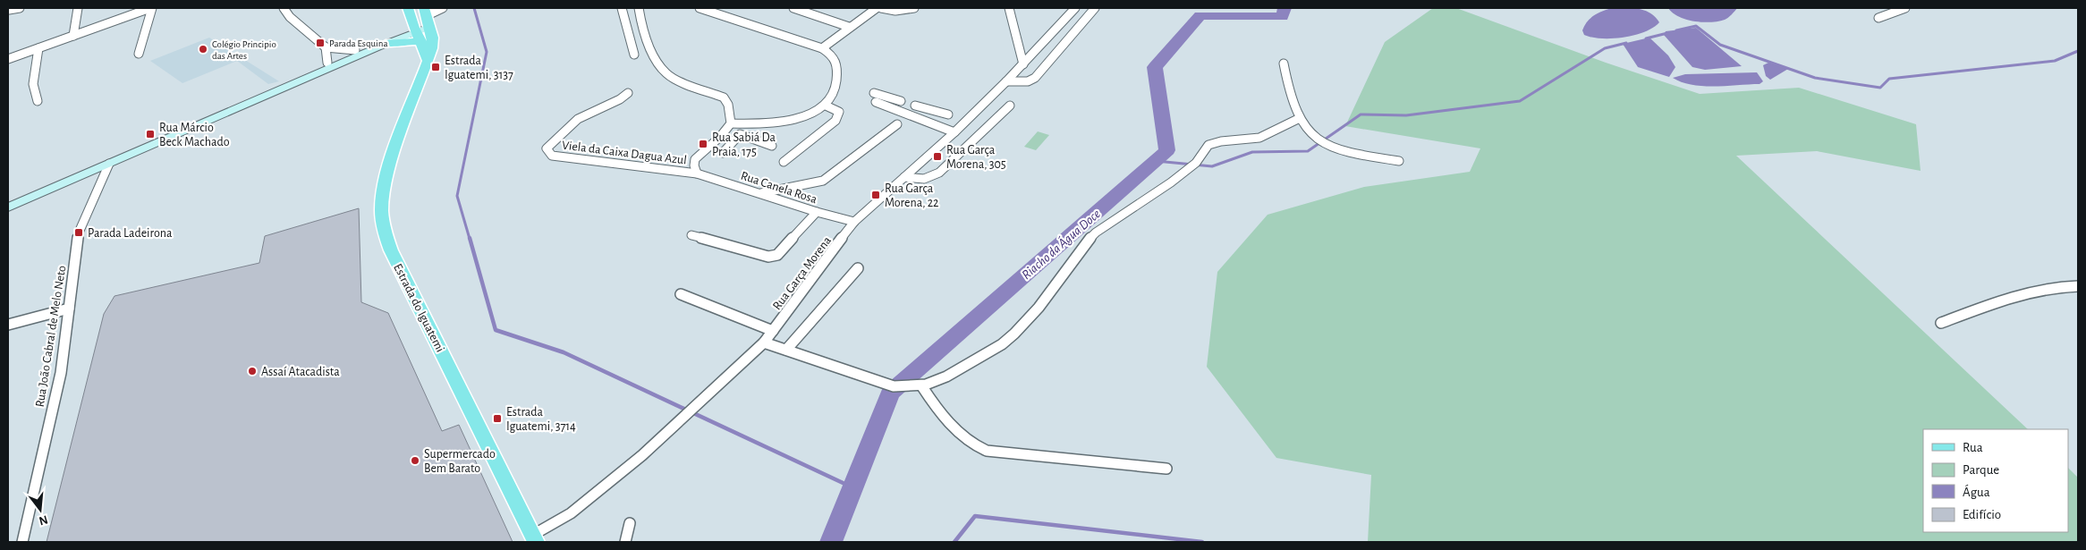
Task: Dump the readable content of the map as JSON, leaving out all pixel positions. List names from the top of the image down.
{
  "streets": {
    "main road": ["Estrada do Iguatemi"],
    "street": [
      "Viela da Caixa Dagua Azul",
      "Rua Canela Rosa",
      "Rua Garça Morena",
      "Rua João Cabral de Melo Neto"
    ]
  },
  "crossings": [
    ["Viela da Caixa Dagua Azul", "Rua Canela Rosa"],
    ["Rua Canela Rosa", "Rua Garça Morena"],
    ["Rua Garça Morena", "Estrada do Iguatemi"]
  ],
  "water": ["Riacho da Água Doce"],
  "places": {
    "transit": [
      "Parada Esquina",
      "Estrada Iguatemi, 3137",
      "Rua Márcio Beck Machado",
      "Rua Sabiá Da Praia, 175",
      "Rua Garça Morena, 305",
      "Rua Garça Morena, 22",
      "Parada Ladeirona",
      "Estrada Iguatemi, 3714"
    ],
    "other": ["Colégio Principio das Artes", "Assaí Atacadista", "Supermercado Bem Barato"]
  },
  "legend": [
    "Rua",
    "Parque",
    "Água",
    "Edifício"
  ],
  "north": "bottom"
}
